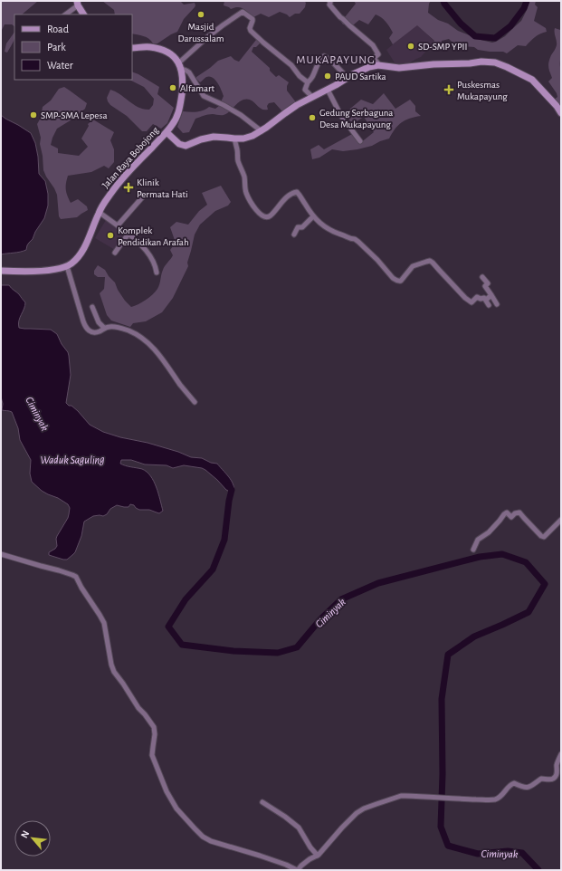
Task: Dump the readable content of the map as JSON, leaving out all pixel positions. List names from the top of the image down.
{
  "streets": {
    "street": ["Jalan Raya Bobojong"]
  },
  "districts": ["MUKAPAYUNG"],
  "water": ["Ciminyak", "Waduk Saguling"],
  "places": {
    "other": [
      "Masjid Darussalam",
      "SD-SMP YPII",
      "PAUD Sartika",
      "Alfamart",
      "SMP-SMA Lepesa",
      "Gedung Serbaguna Desa Mukapayung",
      "Komplek Pendidikan Arafah"
    ],
    "health": ["Puskesmas Mukapayung", "Klinik Permata Hati"]
  },
  "legend": ["Road", "Park", "Water"],
  "north": "top left"
}
